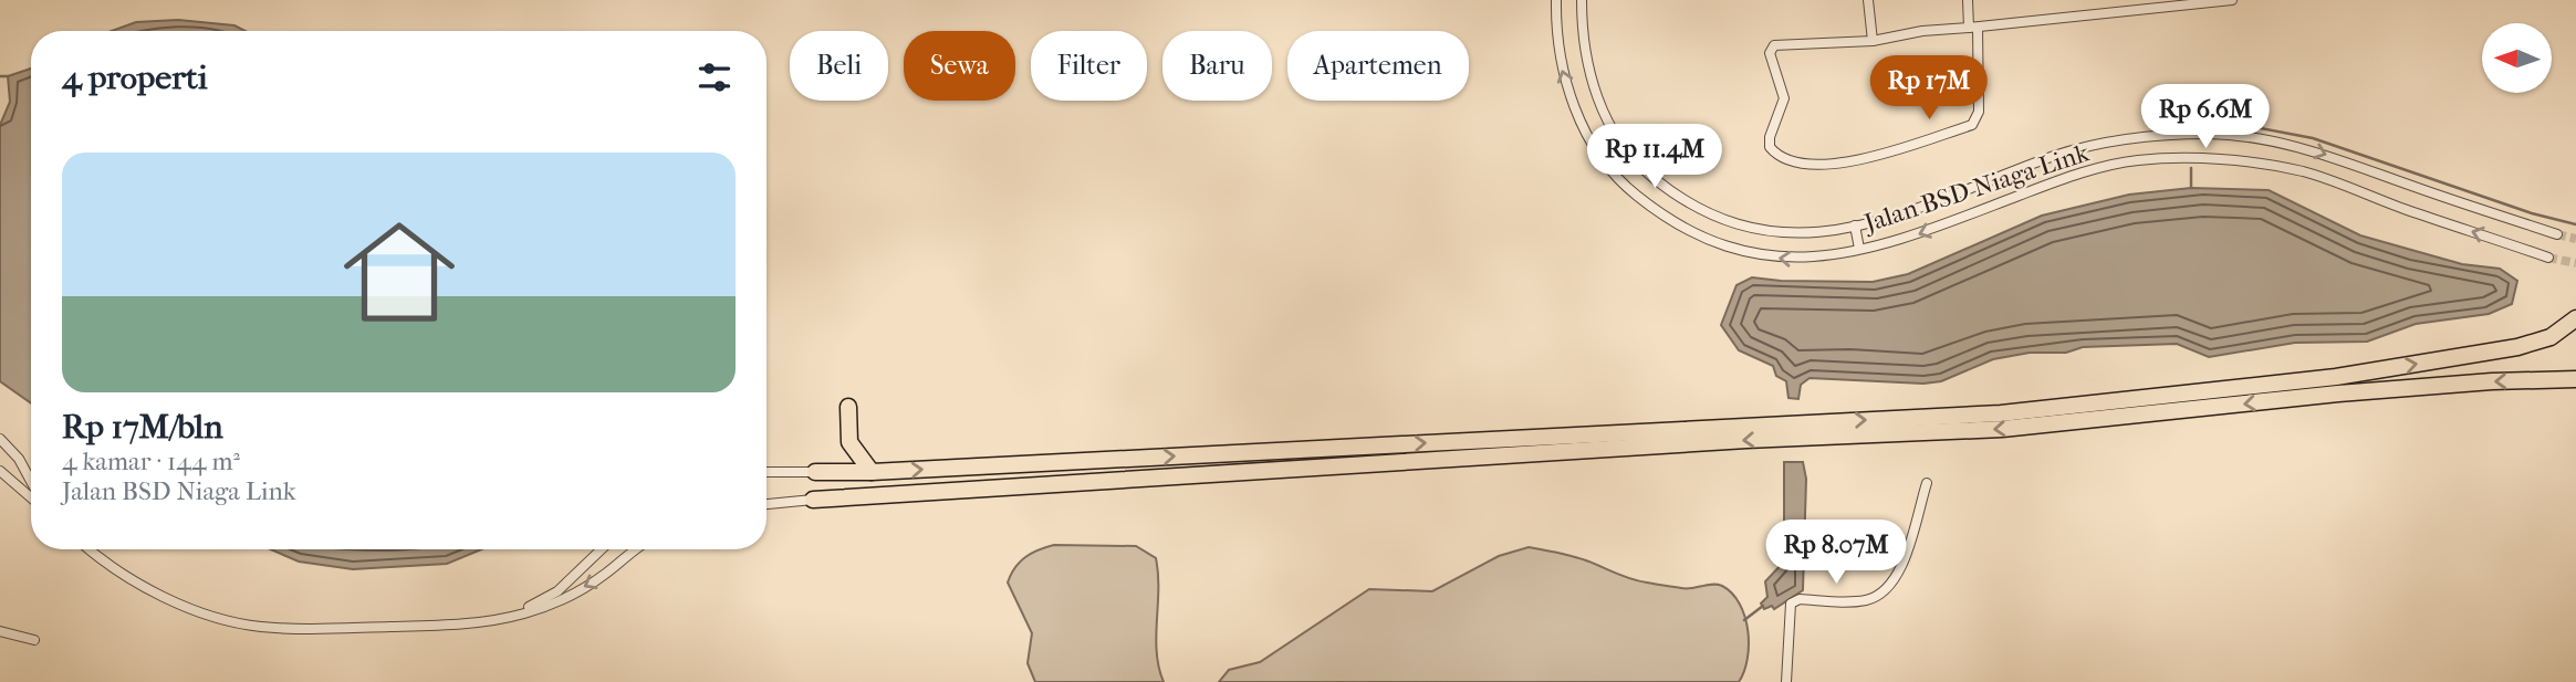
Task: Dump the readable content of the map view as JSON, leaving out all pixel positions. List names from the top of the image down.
{
  "streets": {
    "street": ["Jalan BSD Niaga Link"]
  },
  "north": "left",
  "page": {
    "chip": [
      "Beli",
      "Sewa",
      "Filter",
      "Baru",
      "Apartemen"
    ],
    "heading": "4 properti",
    "price": [
      "Rp 17M",
      "Rp 6.6M",
      "Rp 11.4M",
      "Rp 8.07M"
    ],
    "list": [
      {
        "name": "Rp 17M/bln",
        "note": "4 kamar · 144 m² · Jalan BSD Niaga Link"
      }
    ]
  }
}
